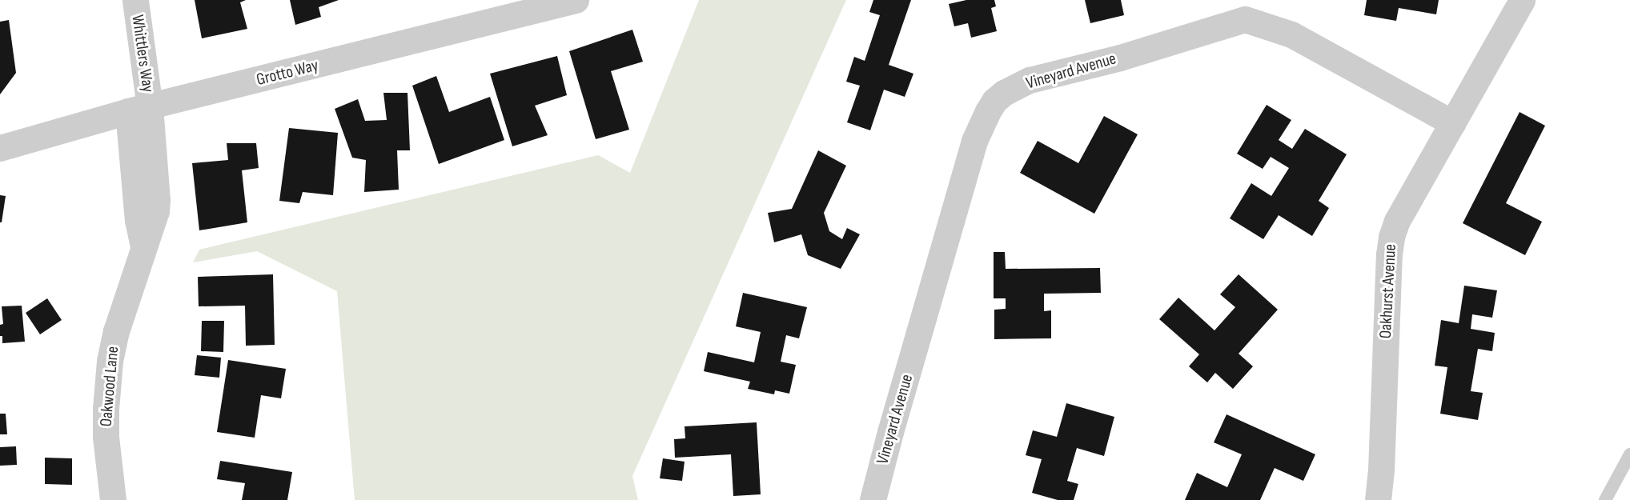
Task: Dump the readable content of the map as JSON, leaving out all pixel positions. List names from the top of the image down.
{
  "streets": {
    "street": [
      "Whittlers Way",
      "Vineyard Avenue",
      "Grotto Way",
      "Oakhurst Avenue",
      "Oakwood Lane"
    ]
  },
  "crossings": [
    ["Whittlers Way", "Grotto Way"],
    ["Whittlers Way", "Oakwood Lane"],
    ["Vineyard Avenue", "Oakhurst Avenue"],
    ["Grotto Way", "Oakwood Lane"]
  ]
}
